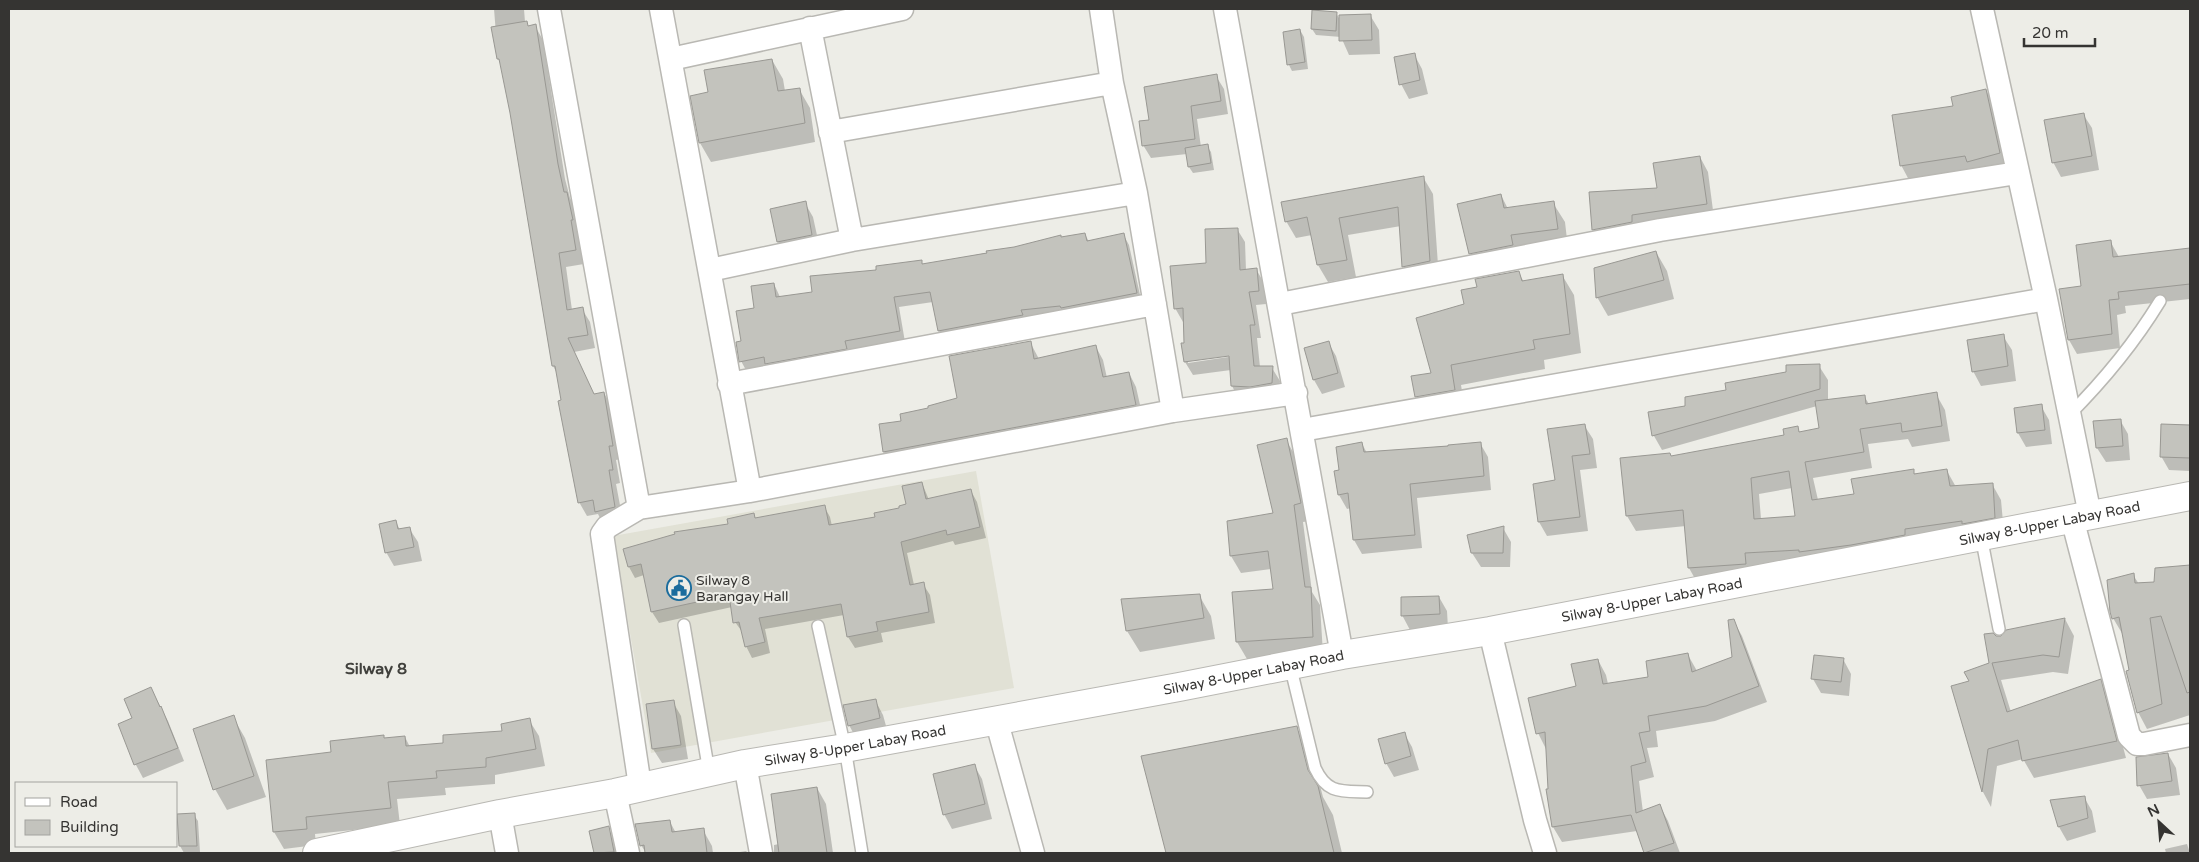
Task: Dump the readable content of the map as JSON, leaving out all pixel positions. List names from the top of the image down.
{
  "streets": {
    "main road": ["Silway 8-Upper Labay Road"]
  },
  "districts": ["Silway 8"],
  "places": {
    "public building": ["Silway 8 Barangay Hall"]
  },
  "legend": ["Road", "Building"],
  "scale_bar": "20 m",
  "north": "top left"
}
